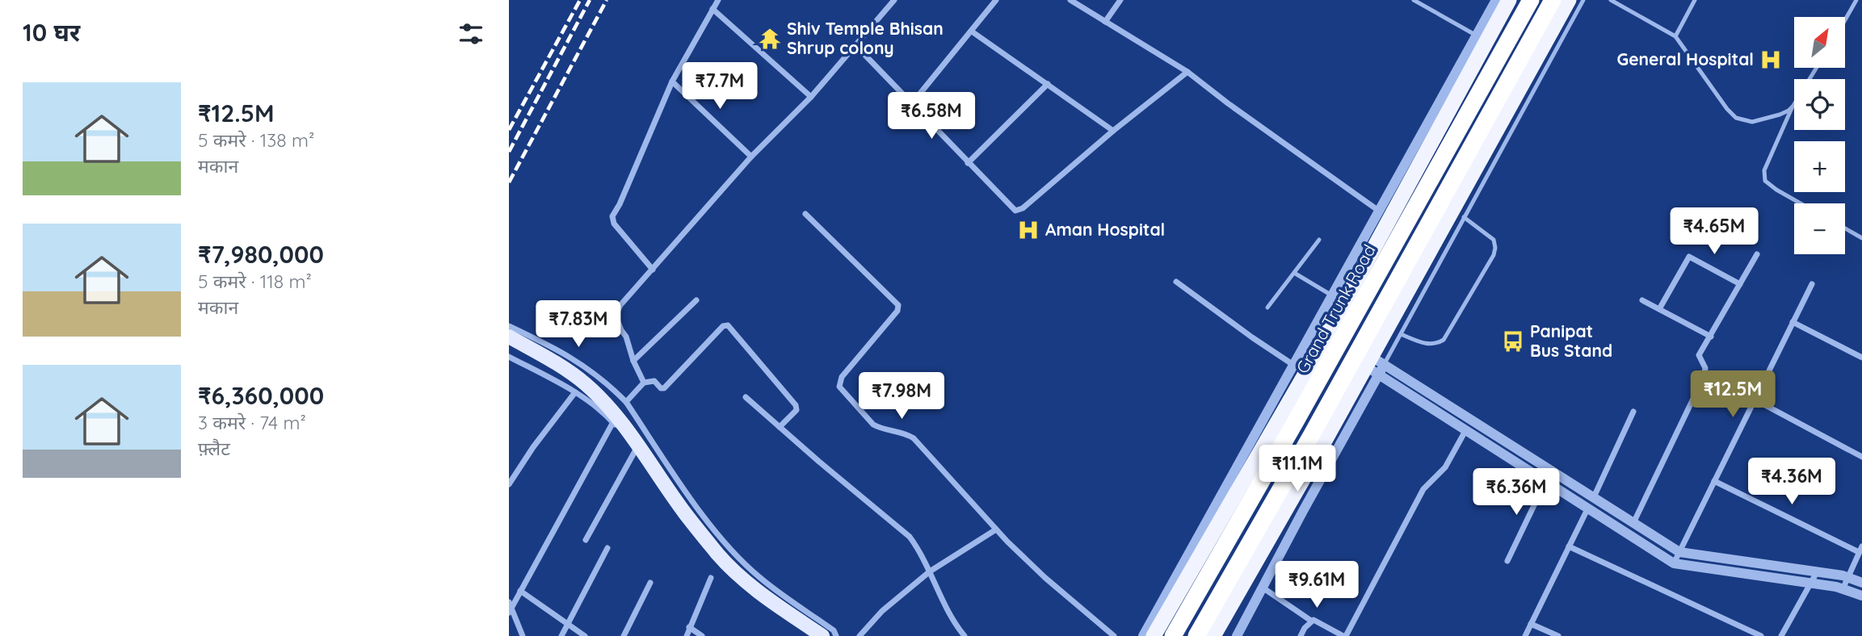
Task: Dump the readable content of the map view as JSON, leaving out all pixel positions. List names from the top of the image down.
{
  "streets": {
    "highway": ["Grand Trunk Road"]
  },
  "places": {
    "temple": ["Shiv Temple Bhisan Shrup colony"],
    "hospital": ["General Hospital", "Aman Hospital"],
    "bus stop": ["Panipat Bus Stand"]
  },
  "north": "top right",
  "page": {
    "heading": "10 घर",
    "map_buttons": ["+", "−"],
    "price": [
      "₹7.7M",
      "₹6.58M",
      "₹4.65M",
      "₹7.83M",
      "₹12.5M",
      "₹7.98M",
      "₹11.1M",
      "₹4.36M",
      "₹6.36M",
      "₹9.61M"
    ],
    "list": [
      {
        "name": "₹12.5M",
        "note": "5 कमरे · 138 m² · मकान"
      },
      {
        "name": "₹7,980,000",
        "note": "5 कमरे · 118 m² · मकान"
      },
      {
        "name": "₹6,360,000",
        "note": "3 कमरे · 74 m² · फ़्लैट"
      }
    ]
  }
}
